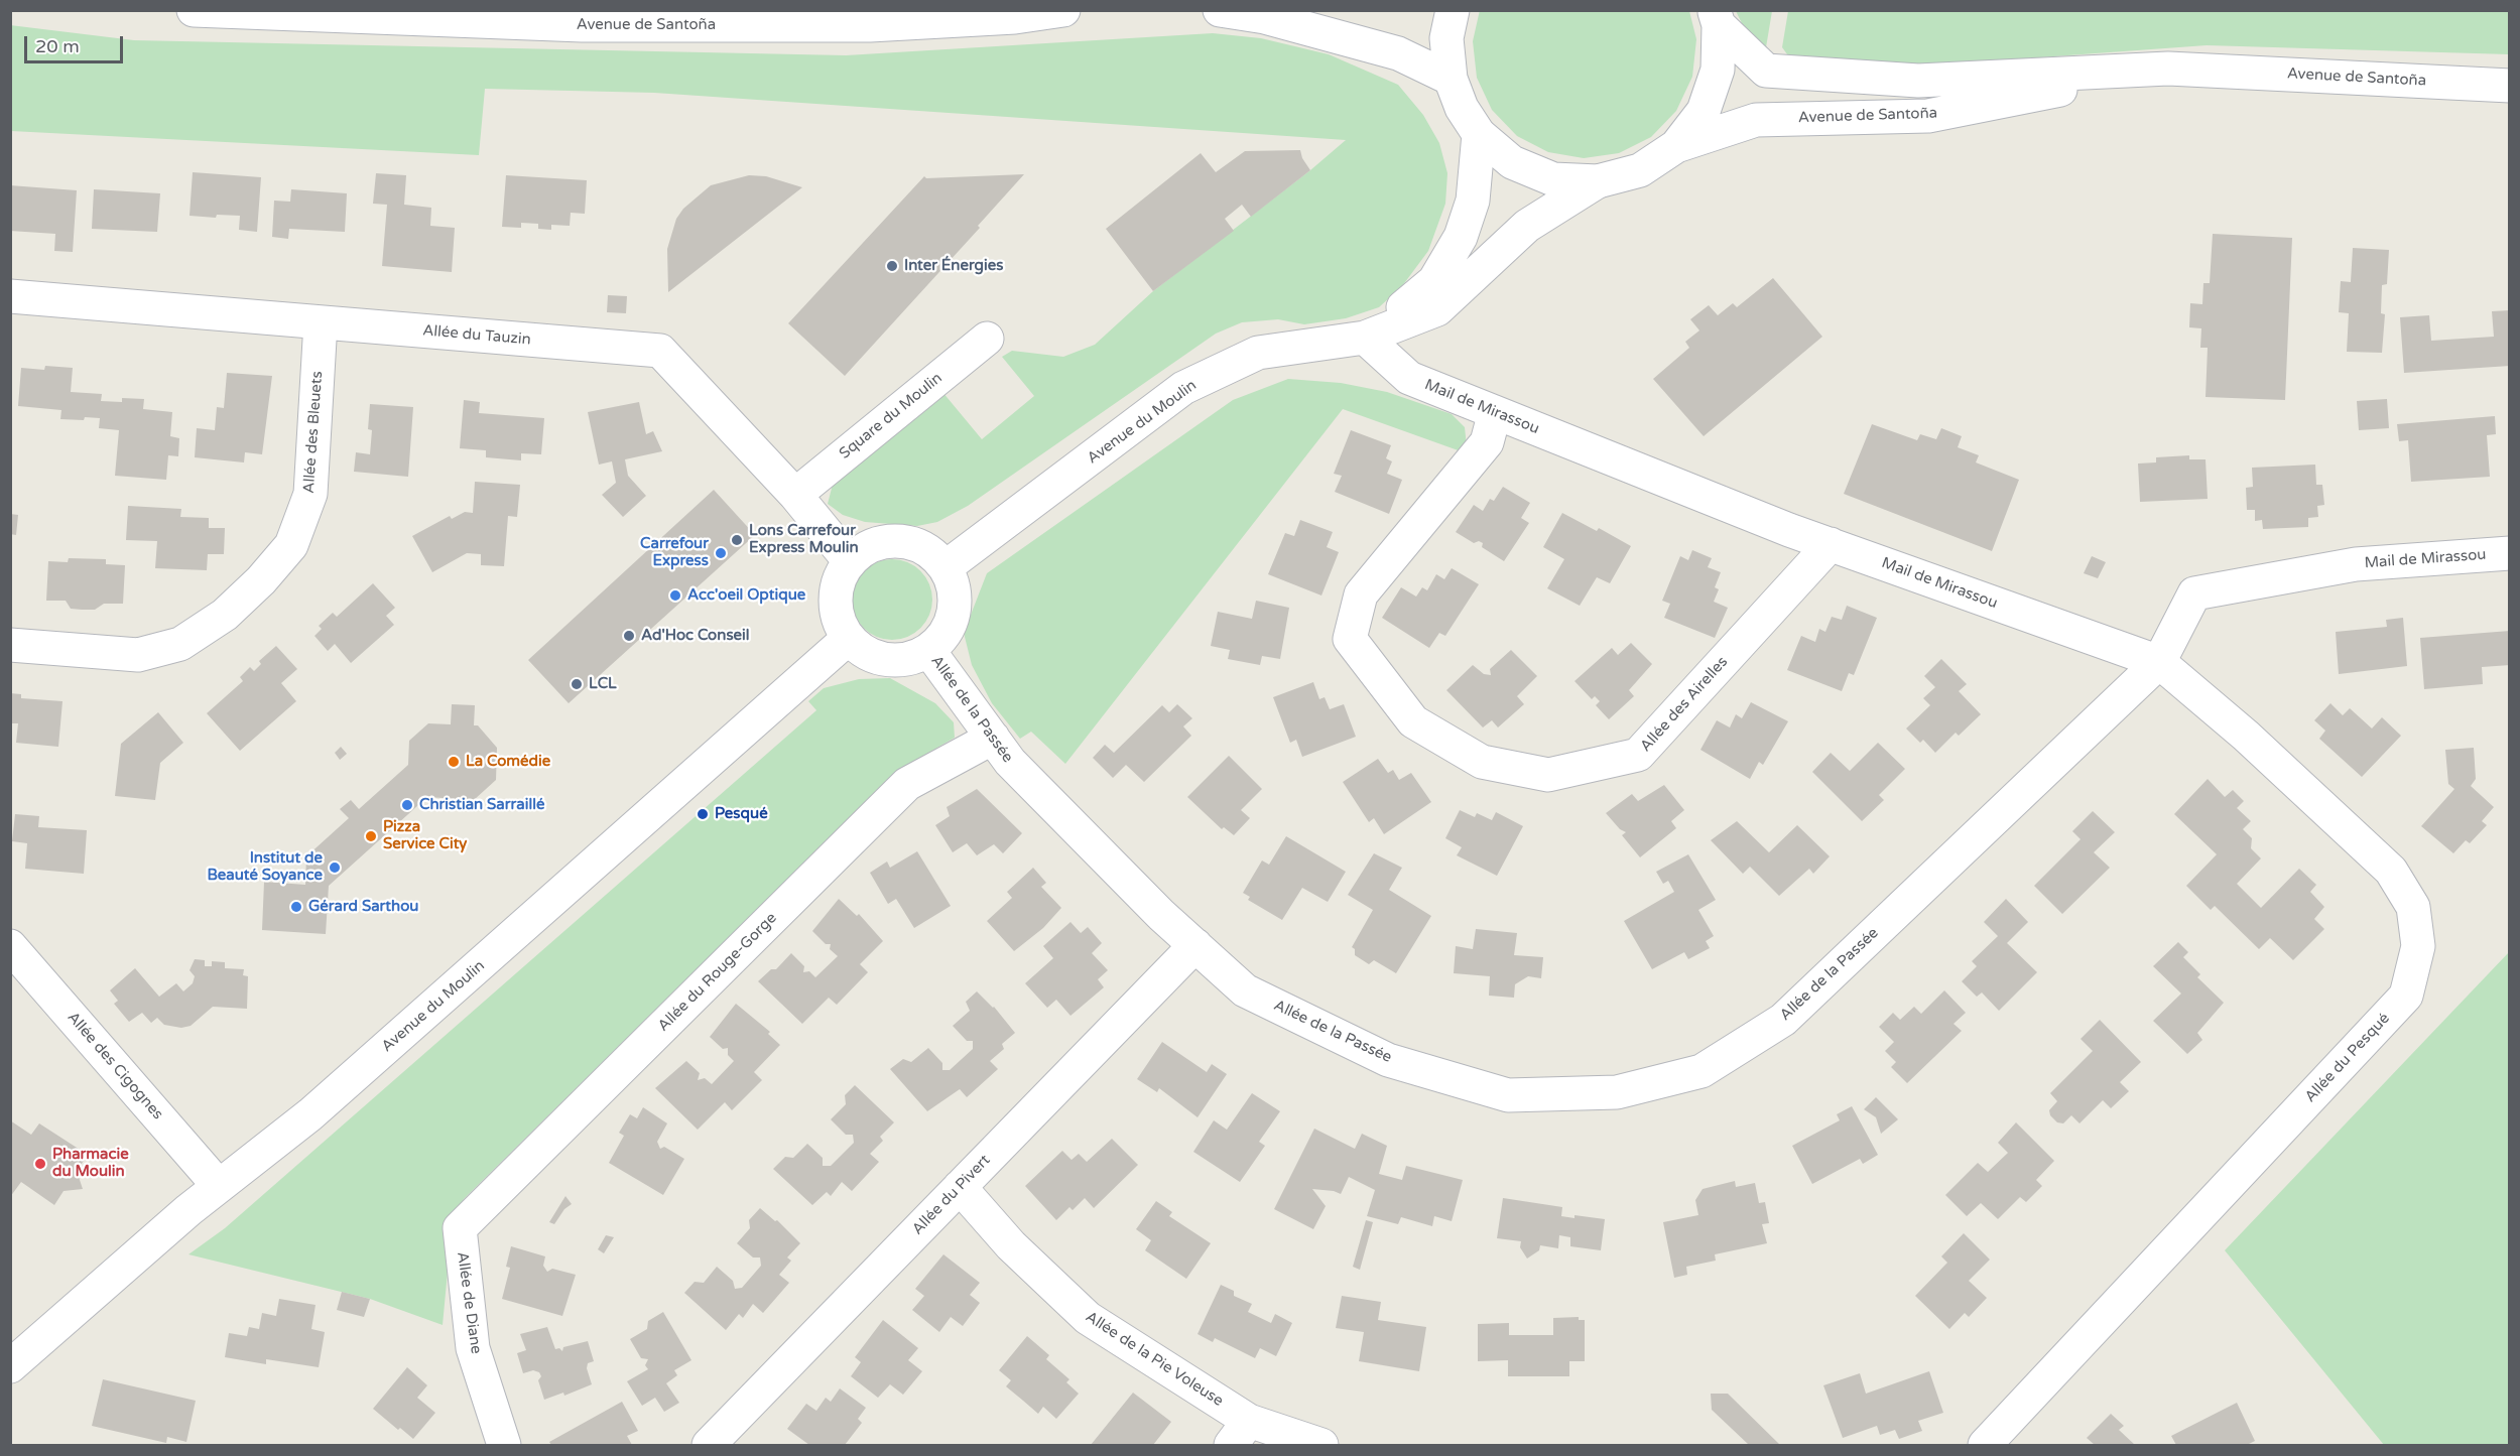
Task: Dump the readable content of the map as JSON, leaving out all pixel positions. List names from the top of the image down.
{
  "streets": {
    "street": [
      "Avenue de Santoña",
      "Allée du Tauzin",
      "Mail de Mirassou",
      "Square du Moulin",
      "Avenue du Moulin",
      "Allée des Bleuets",
      "Allée des Airelles",
      "Allée de la Passée",
      "Allée du Rouge-Gorge",
      "Allée du Pesqué",
      "Allée des Cigognes",
      "Allée du Pivert",
      "Allée de Diane",
      "Allée de la Pie Voleuse"
    ]
  },
  "crossings": [
    ["Allée du Tauzin", "Square du Moulin"],
    ["Allée du Tauzin", "Avenue du Moulin"],
    ["Allée du Tauzin", "Allée des Bleuets"],
    ["Allée du Tauzin", "Allée de la Passée"],
    ["Mail de Mirassou", "Avenue du Moulin"],
    ["Mail de Mirassou", "Allée des Airelles"],
    ["Mail de Mirassou", "Allée de la Passée"],
    ["Mail de Mirassou", "Allée du Pesqué"],
    ["Avenue du Moulin", "Allée de la Passée"],
    ["Avenue du Moulin", "Allée des Cigognes"],
    ["Allée de la Passée", "Allée du Rouge-Gorge"],
    ["Allée de la Passée", "Allée du Pesqué"],
    ["Allée de la Passée", "Allée du Pivert"],
    ["Allée du Rouge-Gorge", "Allée de Diane"],
    ["Allée du Pivert", "Allée de la Pie Voleuse"]
  ],
  "places": [
    "Inter Énergies",
    "Lons Carrefour Express Moulin",
    "Carrefour Express",
    "Acc'oeil Optique",
    "Ad'Hoc Conseil",
    "LCL",
    "La Comédie",
    "Christian Sarraillé",
    "Pesqué",
    "Pizza Service City",
    "Institut de Beauté Soyance",
    "Gérard Sarthou",
    "Pharmacie du Moulin"
  ],
  "scale_bar": "20 m"
}
